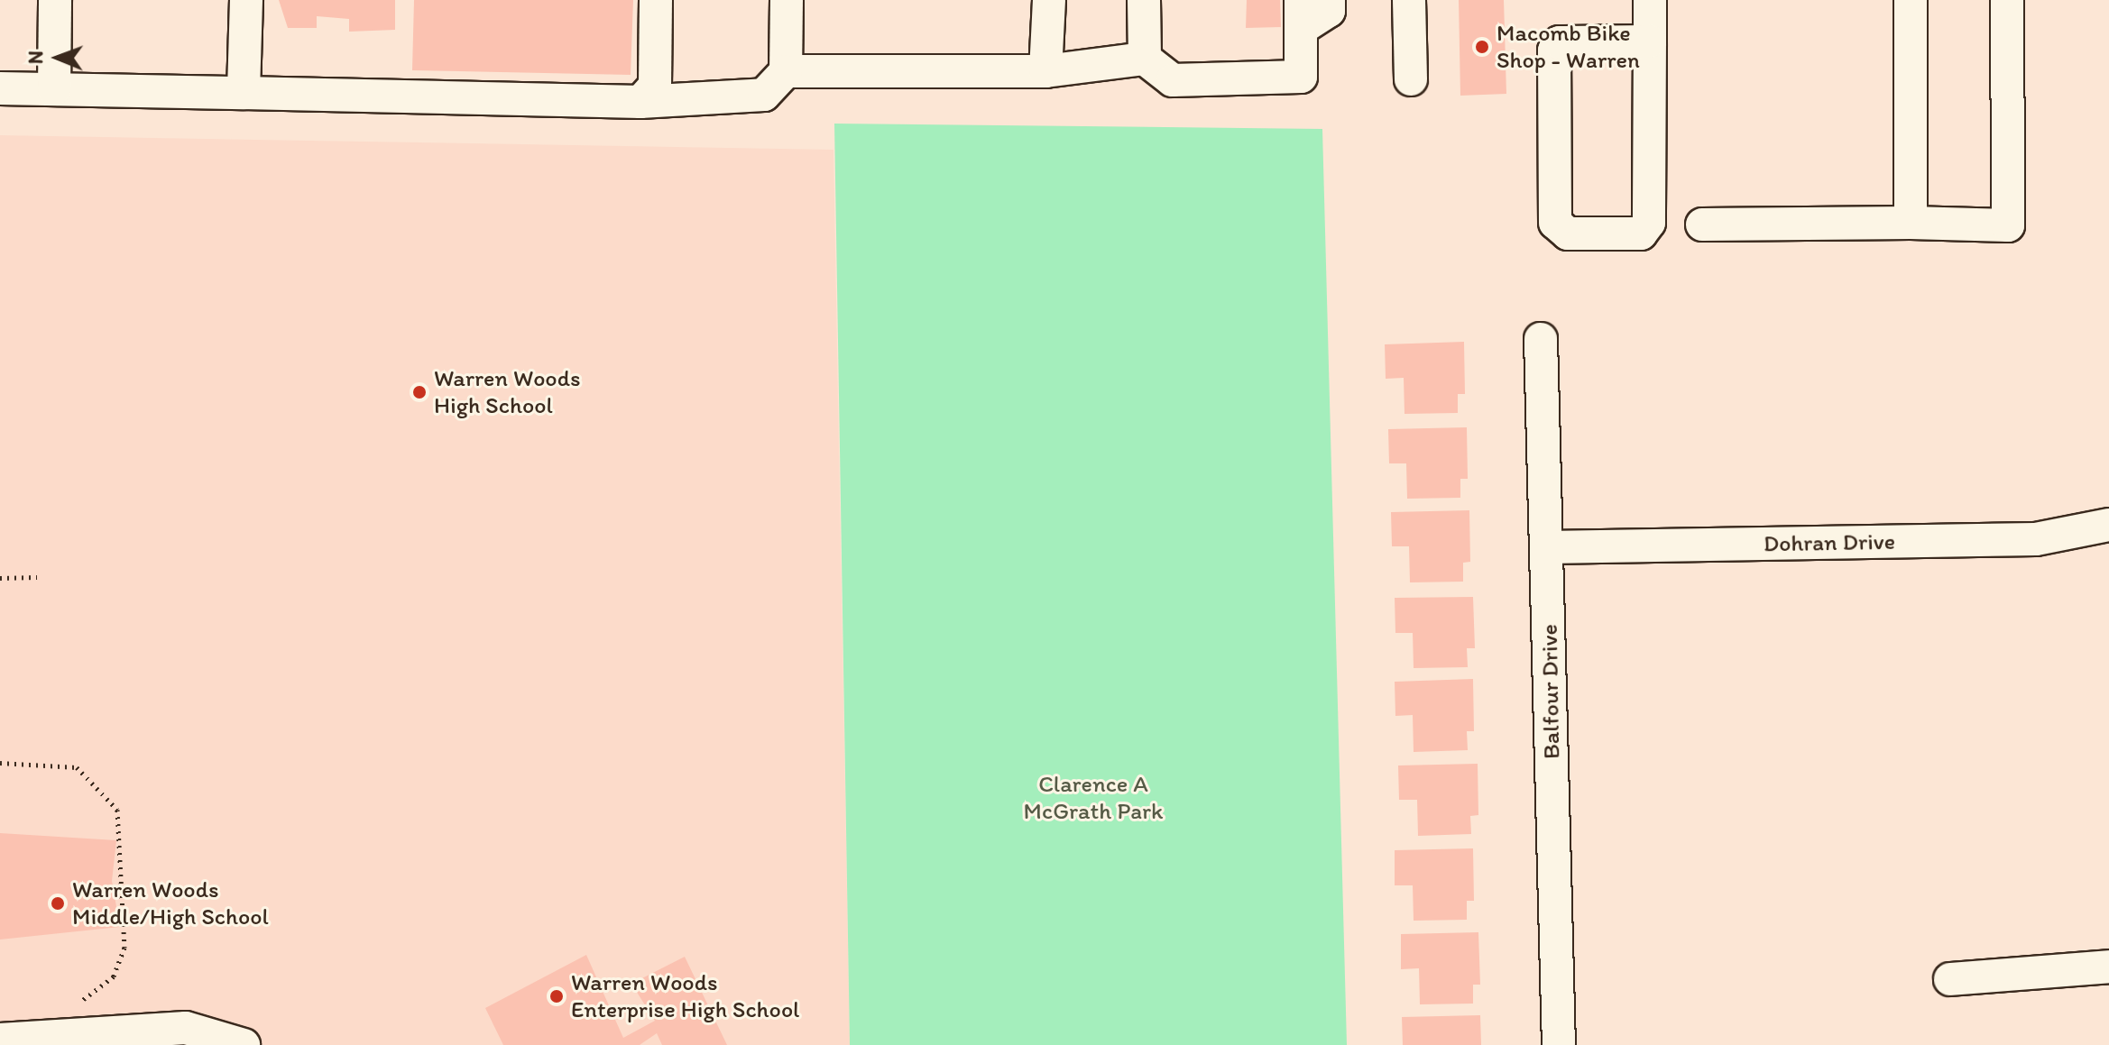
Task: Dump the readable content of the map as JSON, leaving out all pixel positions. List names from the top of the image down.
{
  "streets": {
    "street": ["Dohran Drive", "Balfour Drive"]
  },
  "crossings": [
    ["Dohran Drive", "Balfour Drive"]
  ],
  "parks": ["Clarence A McGrath Park"],
  "places": [
    "Macomb Bike Shop - Warren",
    "Warren Woods High School",
    "Warren Woods Middle/High School",
    "Warren Woods Enterprise High School"
  ],
  "north": "left"
}
